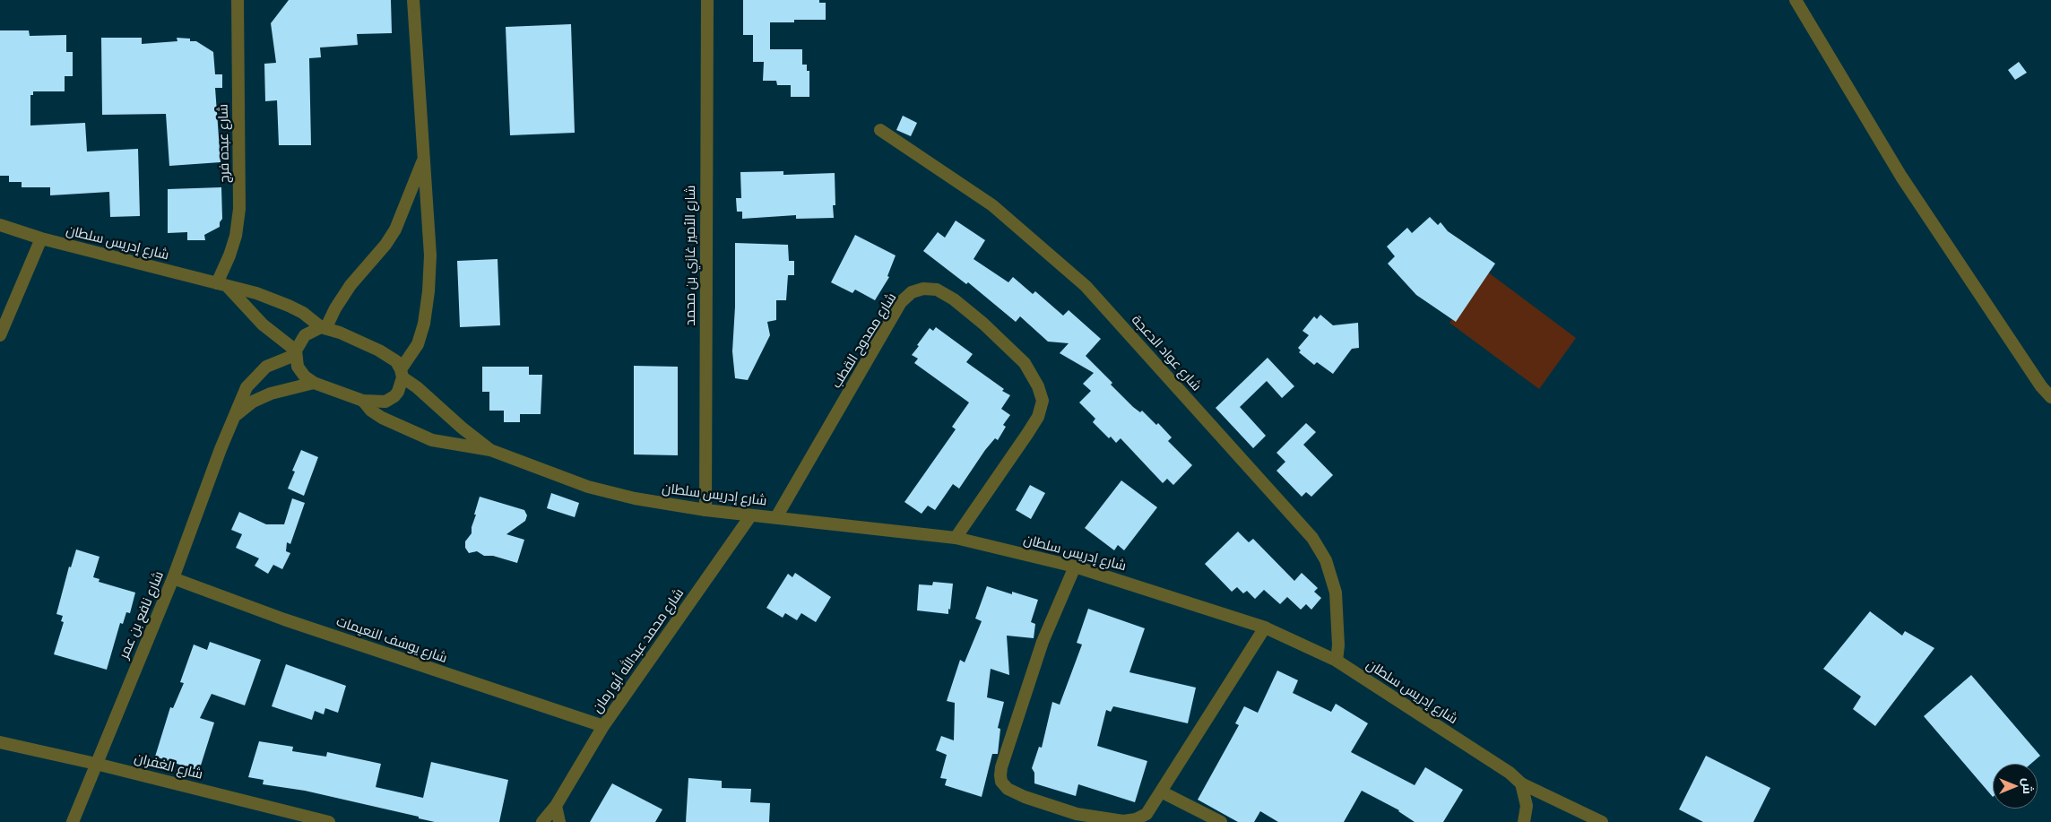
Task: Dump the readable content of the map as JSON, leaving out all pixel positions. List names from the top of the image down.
{
  "streets": {
    "street": [
      "شارع عبده فرج",
      "شارع إدريس سلطان",
      "شارع الأمير غازي بن محمد",
      "شارع ممدوح القطب",
      "شارع عواد الدعجة",
      "شارع نافع بن عمر",
      "شارع يوسف النعيمات",
      "شارع محمد عبدالله أبو رمان",
      "شارع الغفران"
    ]
  },
  "crossings": [
    ["شارع عبده فرج", "شارع إدريس سلطان"],
    ["شارع إدريس سلطان", "شارع الأمير غازي بن محمد"],
    ["شارع إدريس سلطان", "شارع ممدوح القطب"],
    ["شارع إدريس سلطان", "شارع عواد الدعجة"],
    ["شارع إدريس سلطان", "شارع محمد عبدالله أبو رمان"],
    ["شارع نافع بن عمر", "شارع يوسف النعيمات"],
    ["شارع نافع بن عمر", "شارع الغفران"],
    ["شارع يوسف النعيمات", "شارع محمد عبدالله أبو رمان"]
  ],
  "north": "right"
}
